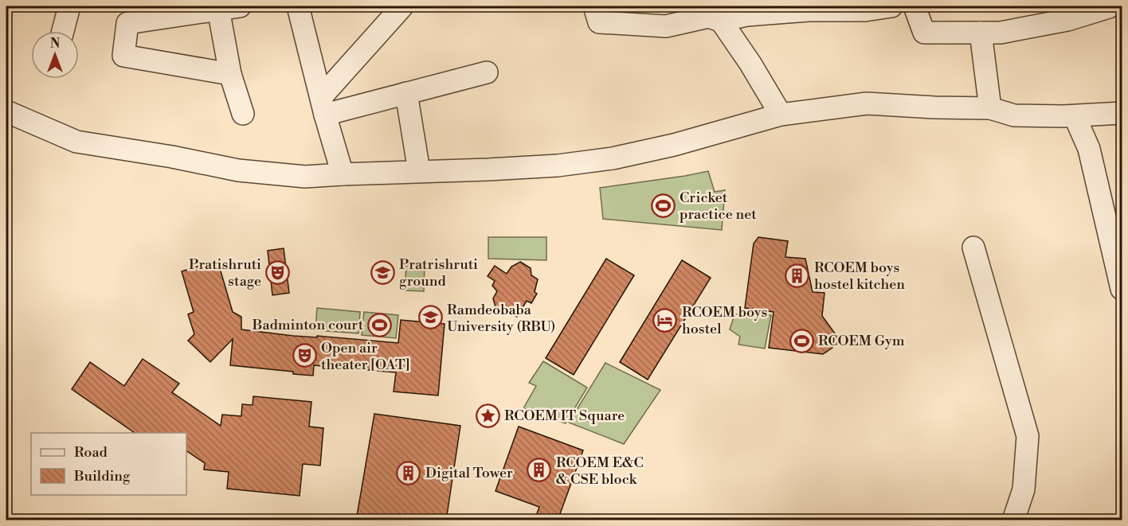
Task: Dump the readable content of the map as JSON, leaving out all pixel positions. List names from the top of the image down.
{
  "places": {
    "sports": ["Cricket practice net", "Badminton court", "RCOEM Gym"],
    "theatre": ["Pratishruti stage", "Open air theater [OAT]"],
    "school or university": ["Pratrishruti ground", "Ramdeobaba University (RBU)"],
    "building": ["RCOEM boys hostel kitchen", "RCOEM E&C & CSE block", "Digital Tower"],
    "hotel": ["RCOEM boys hostel"],
    "place": ["RCOEM IT Square"]
  },
  "legend": ["Road", "Building"],
  "north": "top"
}
